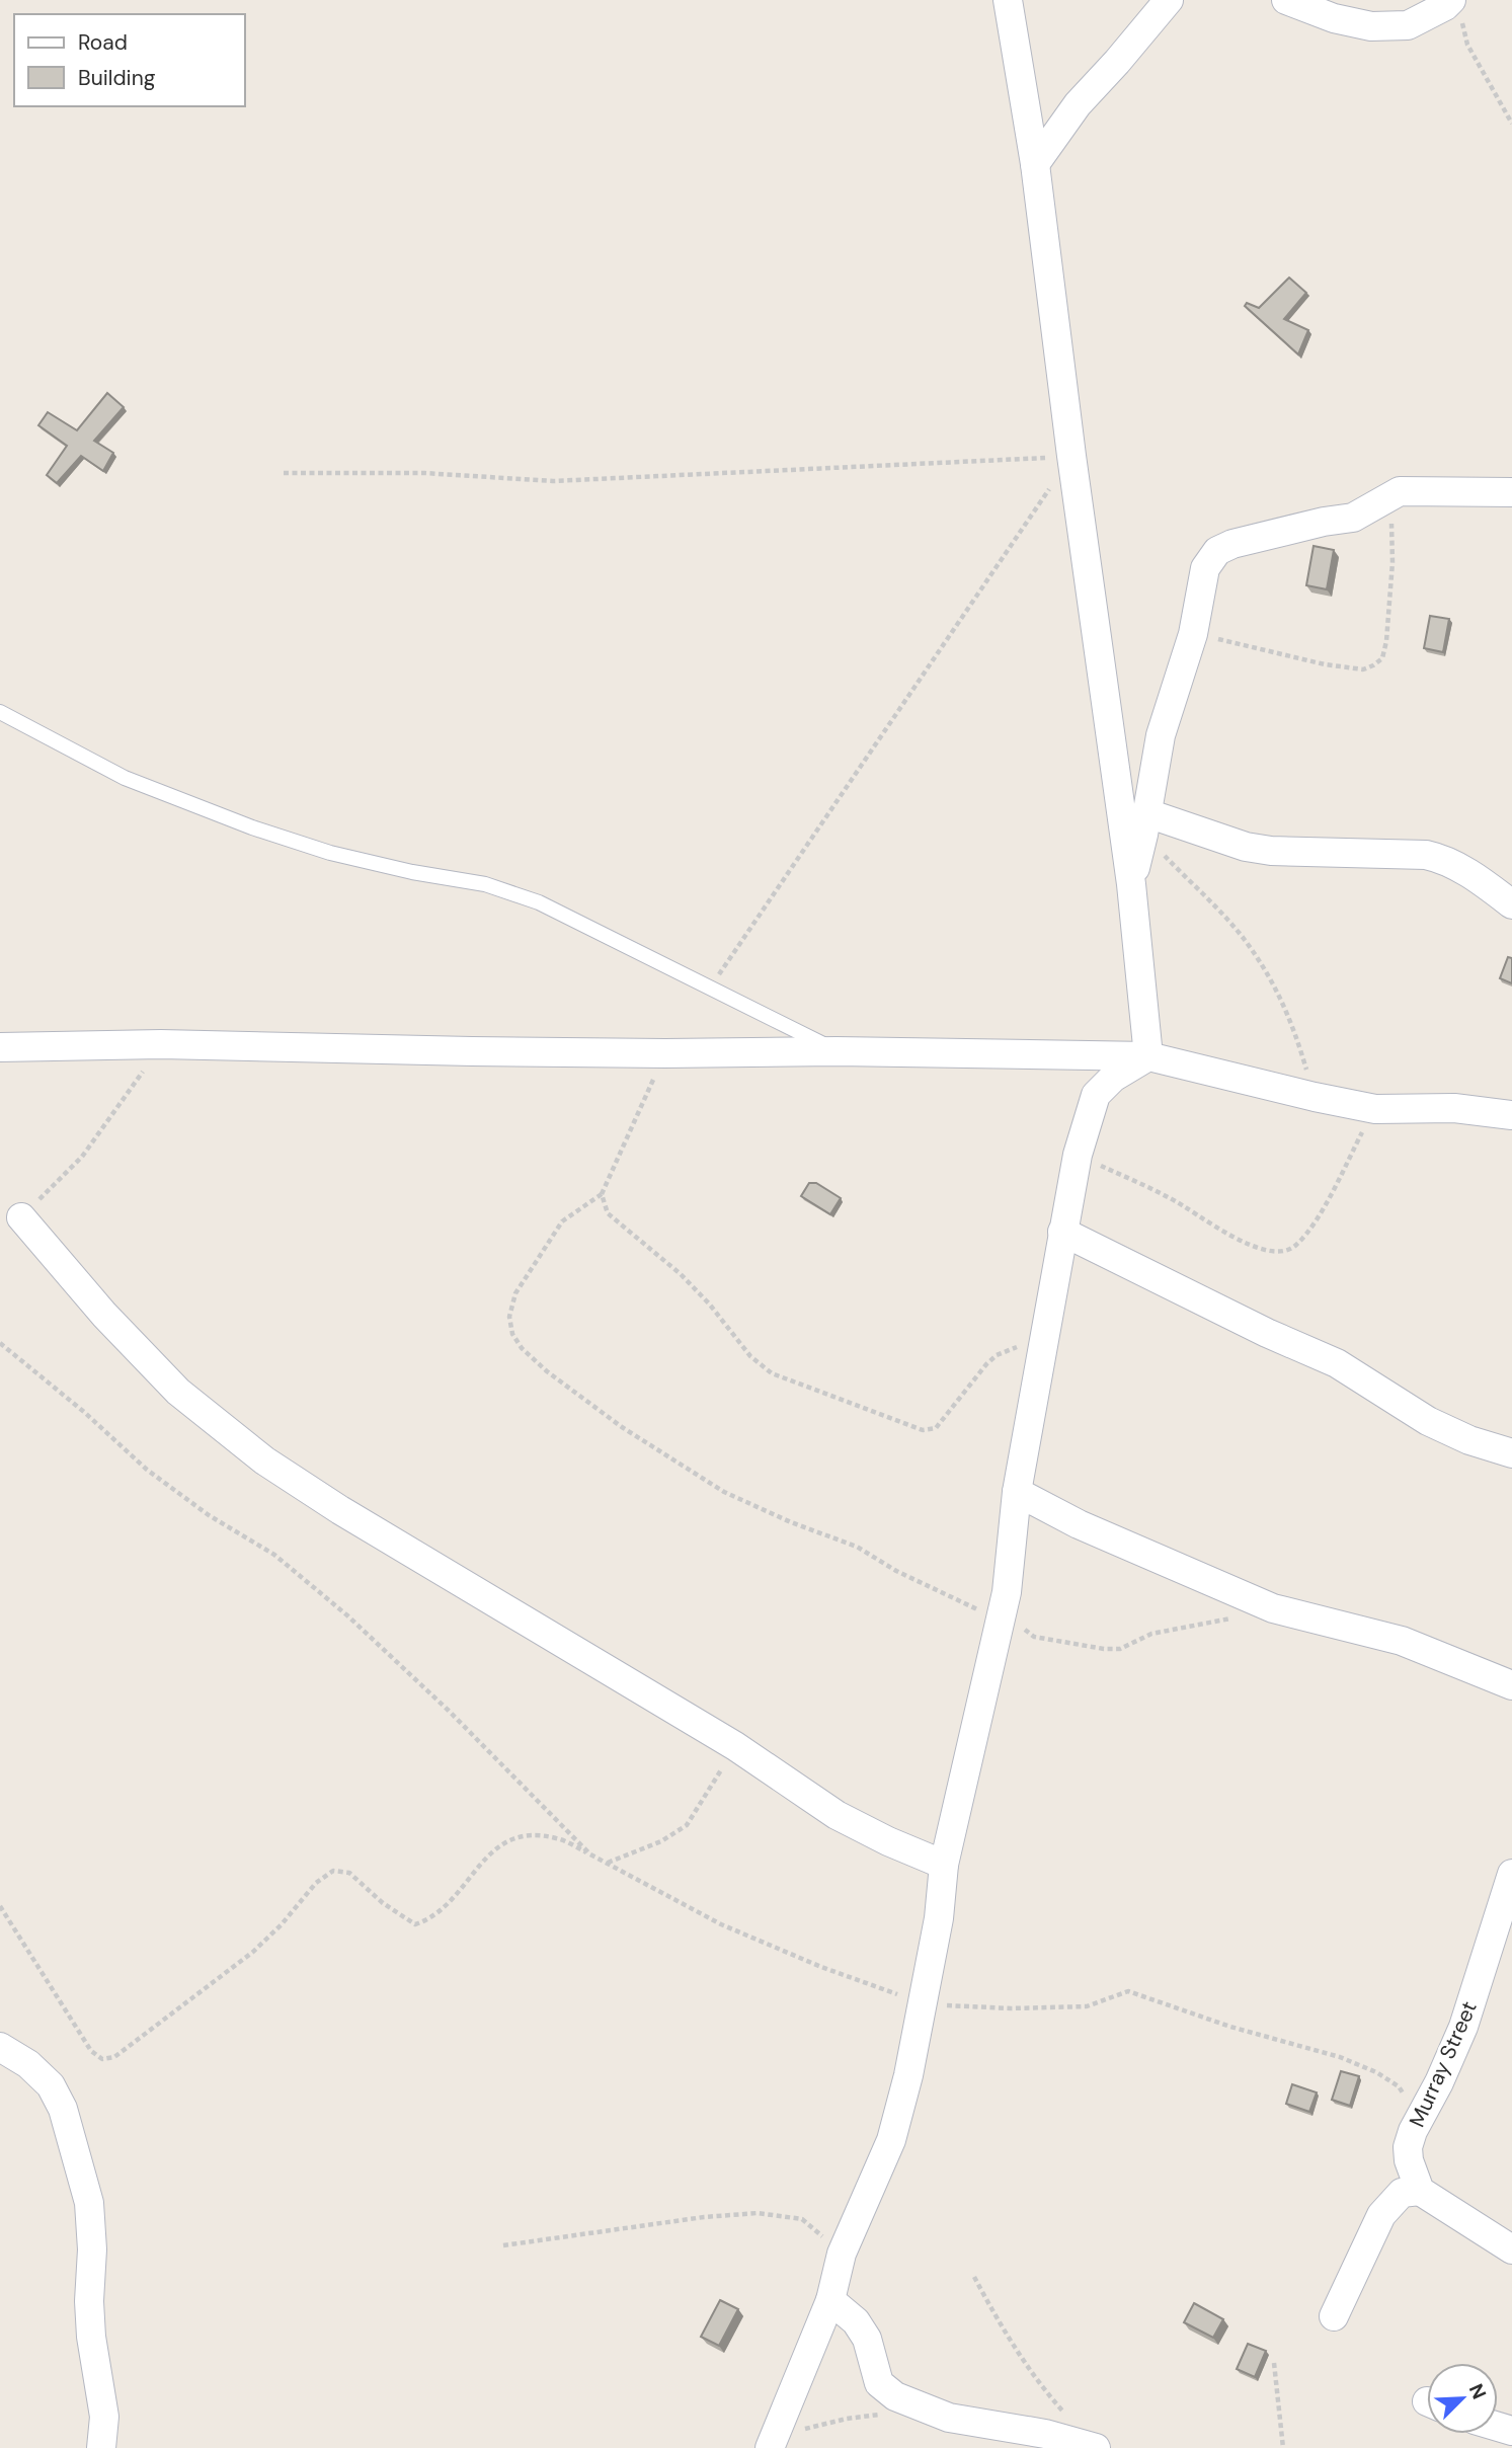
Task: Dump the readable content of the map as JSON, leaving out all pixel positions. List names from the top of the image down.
{
  "streets": {
    "street": ["Murray Street"]
  },
  "legend": ["Road", "Building"],
  "north": "top right"
}
